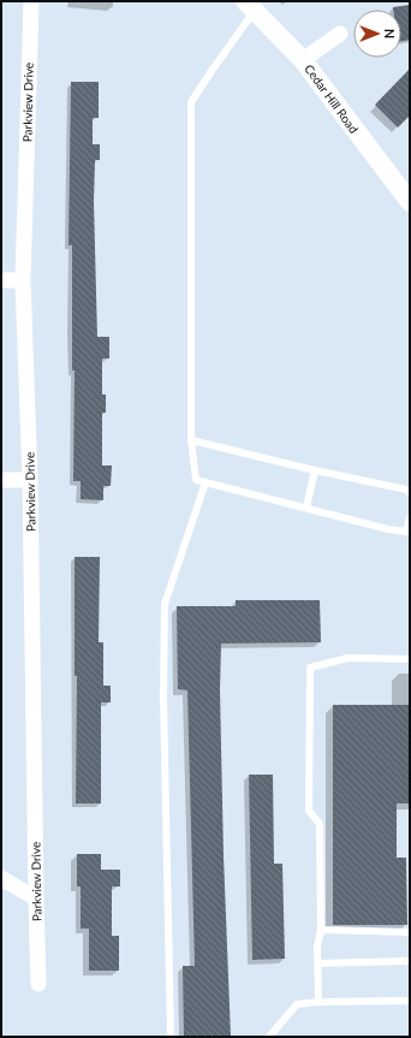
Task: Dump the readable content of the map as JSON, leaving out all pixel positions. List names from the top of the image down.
{
  "streets": {
    "street": ["Cedar Hill Road", "Parkview Drive"]
  },
  "north": "right"
}
